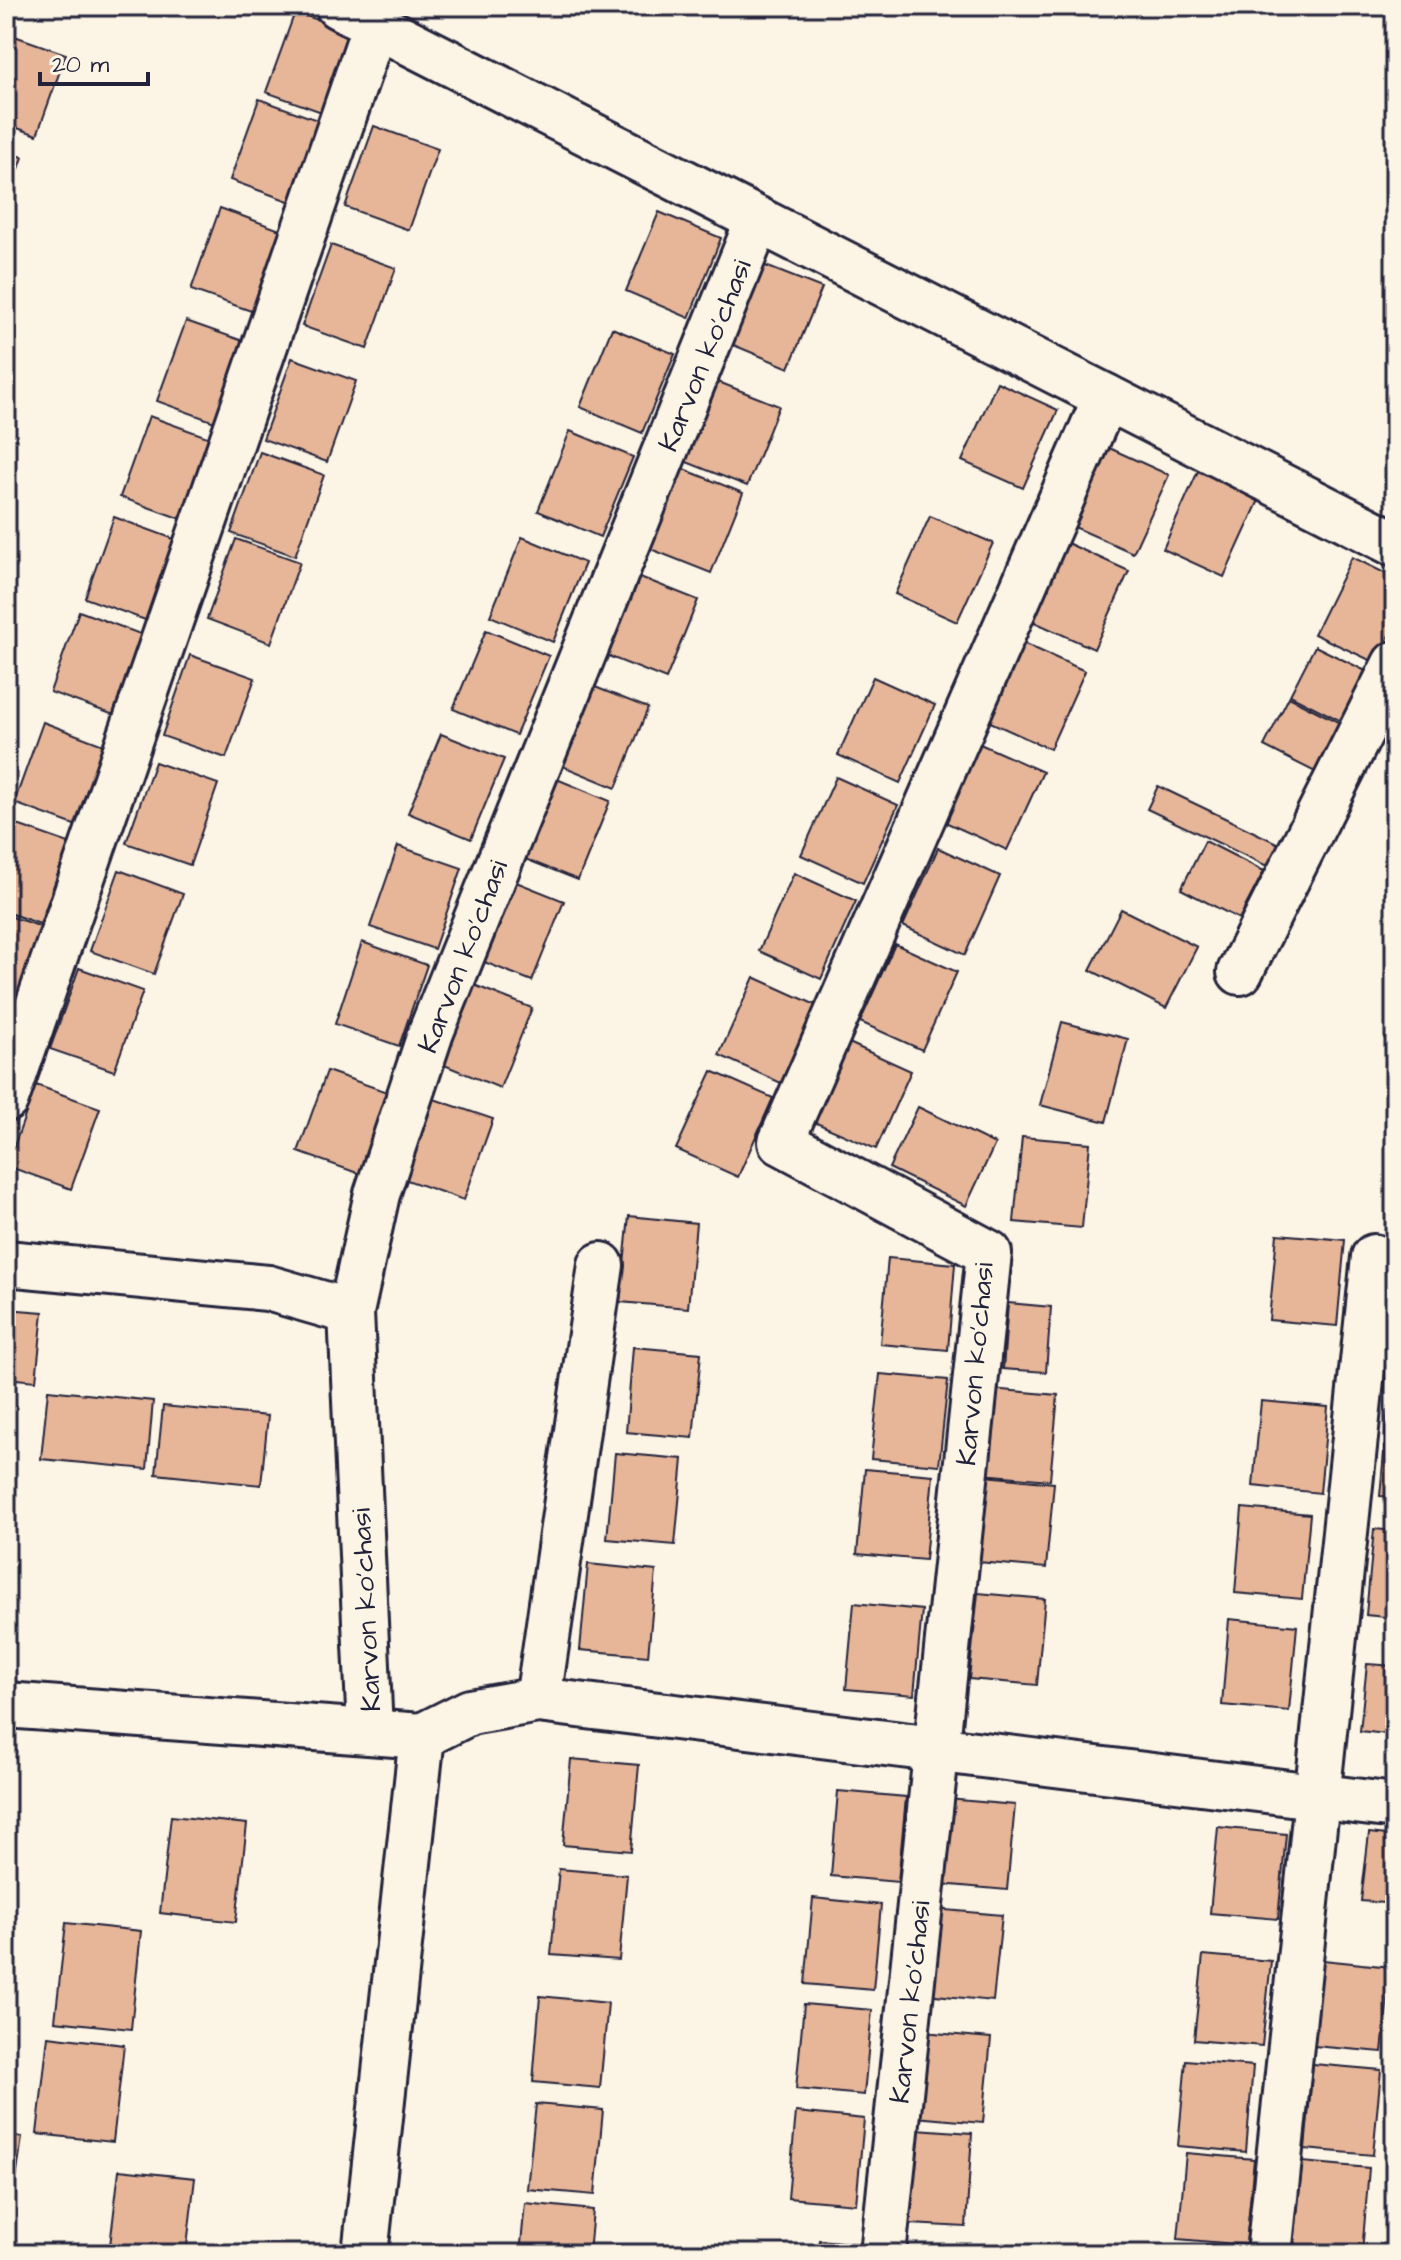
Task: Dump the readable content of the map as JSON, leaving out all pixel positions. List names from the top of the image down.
{
  "streets": {
    "street": ["Karvon ko'chasi"]
  },
  "scale_bar": "20 m"
}
